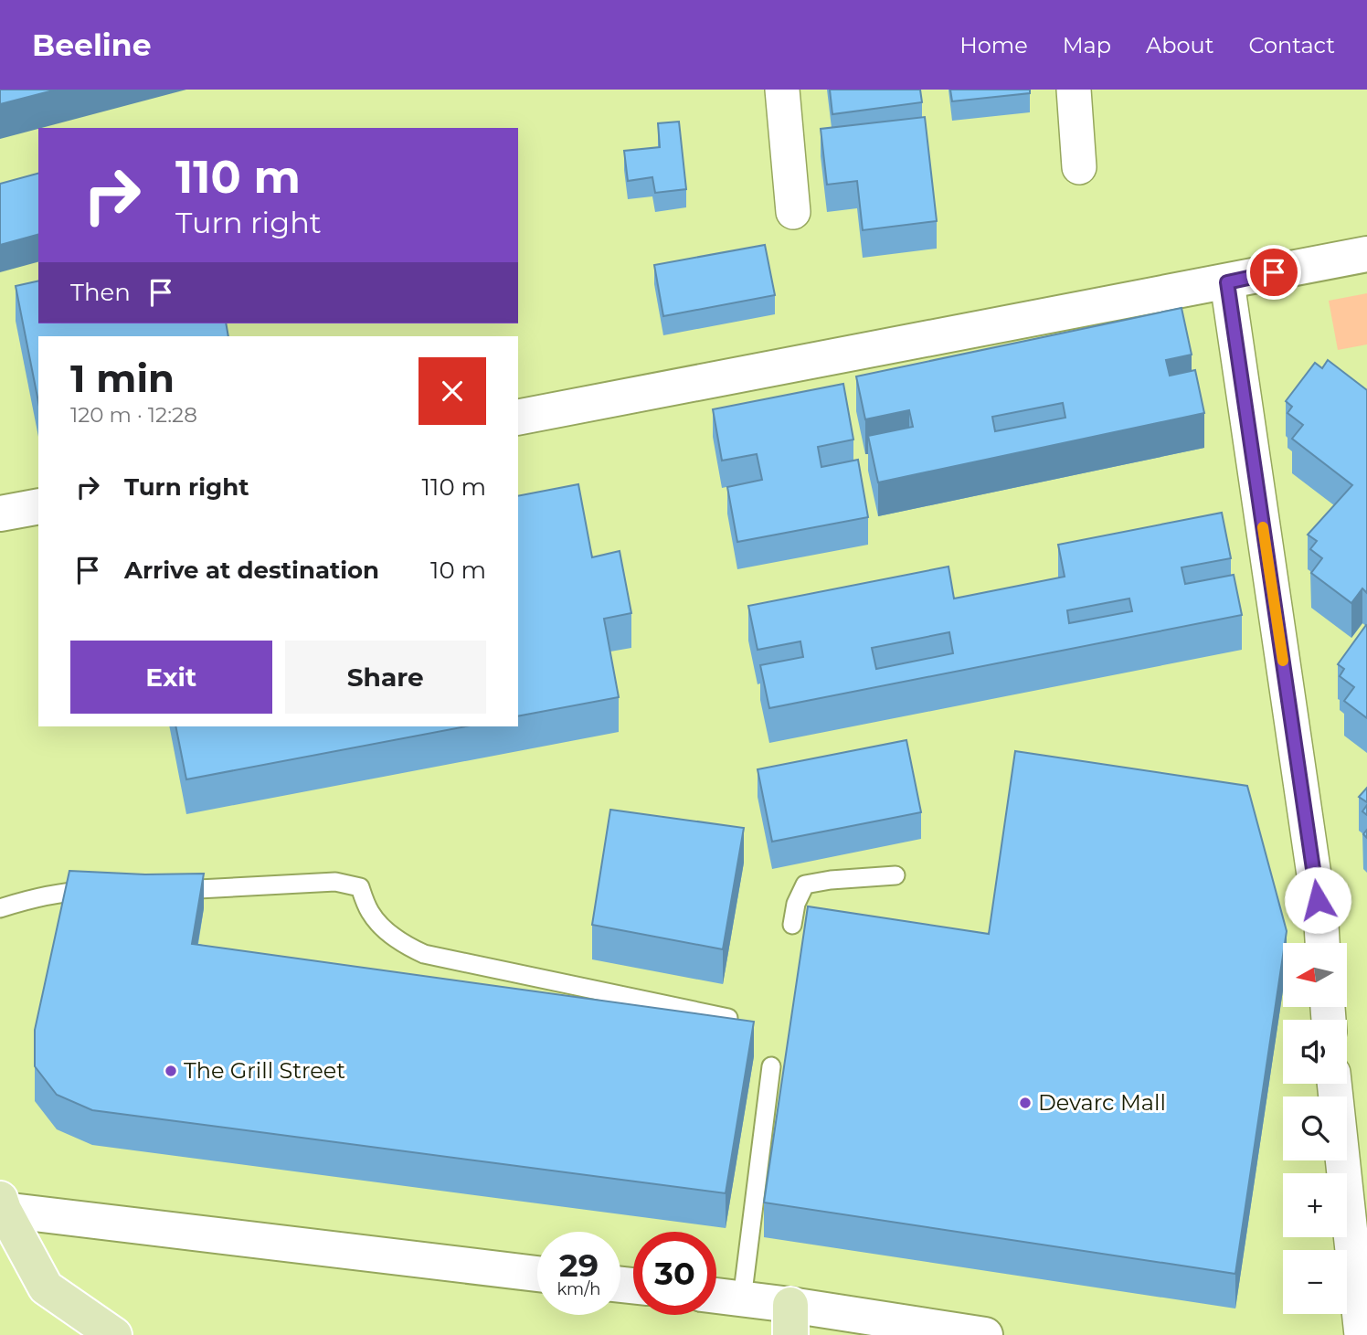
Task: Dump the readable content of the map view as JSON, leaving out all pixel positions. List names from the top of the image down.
{
  "places": ["The Grill Street", "Devarc Mall"],
  "north": "left",
  "page": {
    "header": "Beeline",
    "nav": [
      "Home",
      "Map",
      "About",
      "Contact"
    ],
    "turn": ["110 m", "Turn right"],
    "then": "Then",
    "heading": ["1 min", "120 m · 12:28"],
    "list": [
      {
        "name": "Turn right",
        "value": "110 m"
      },
      {
        "name": "Arrive at destination",
        "value": "10 m"
      }
    ],
    "buttons": ["Exit", "Share"],
    "map_buttons": ["+", "−"],
    "speed": "29 km/h",
    "limit": "30"
  }
}
